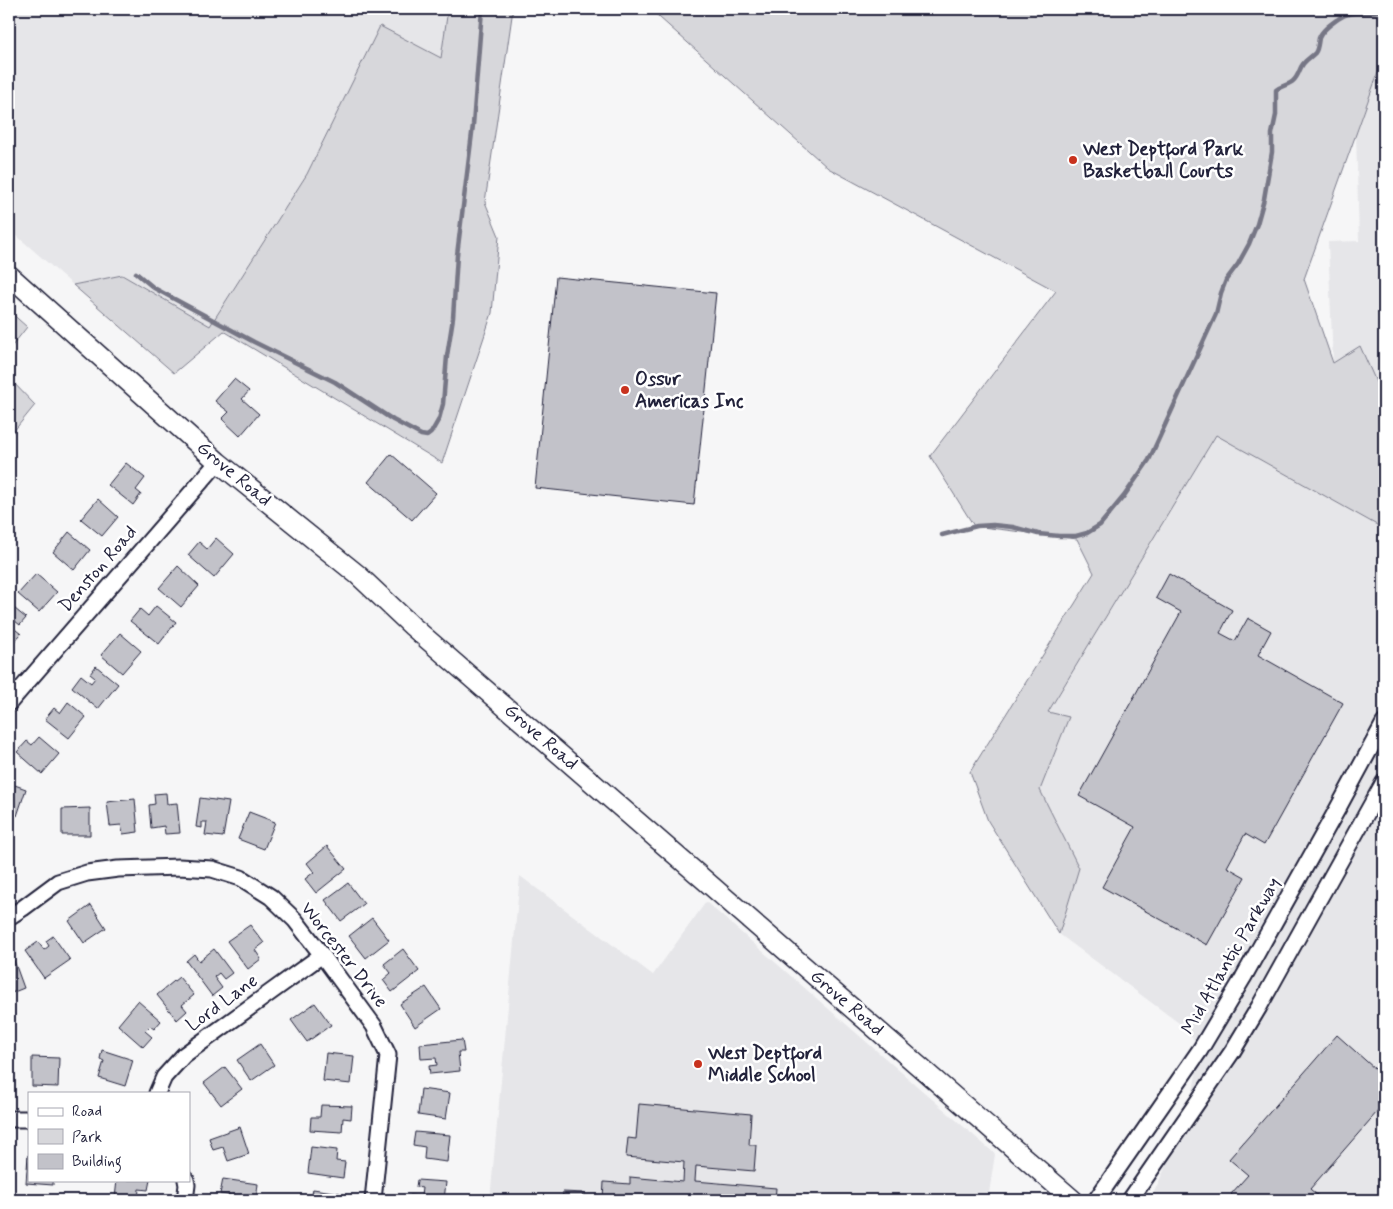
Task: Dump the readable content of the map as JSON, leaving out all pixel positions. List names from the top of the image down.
{
  "streets": {
    "main road": ["Grove Road"],
    "street": [
      "Denston Road",
      "Worcester Drive",
      "Mid Atlantic Parkway",
      "Lord Lane"
    ]
  },
  "crossings": [
    ["Grove Road", "Denston Road"],
    ["Worcester Drive", "Lord Lane"]
  ],
  "places": ["West Deptford Park Basketball Courts", "Ossur Americas Inc", "West Deptford Middle School"],
  "legend": ["Road", "Park", "Building"]
}
